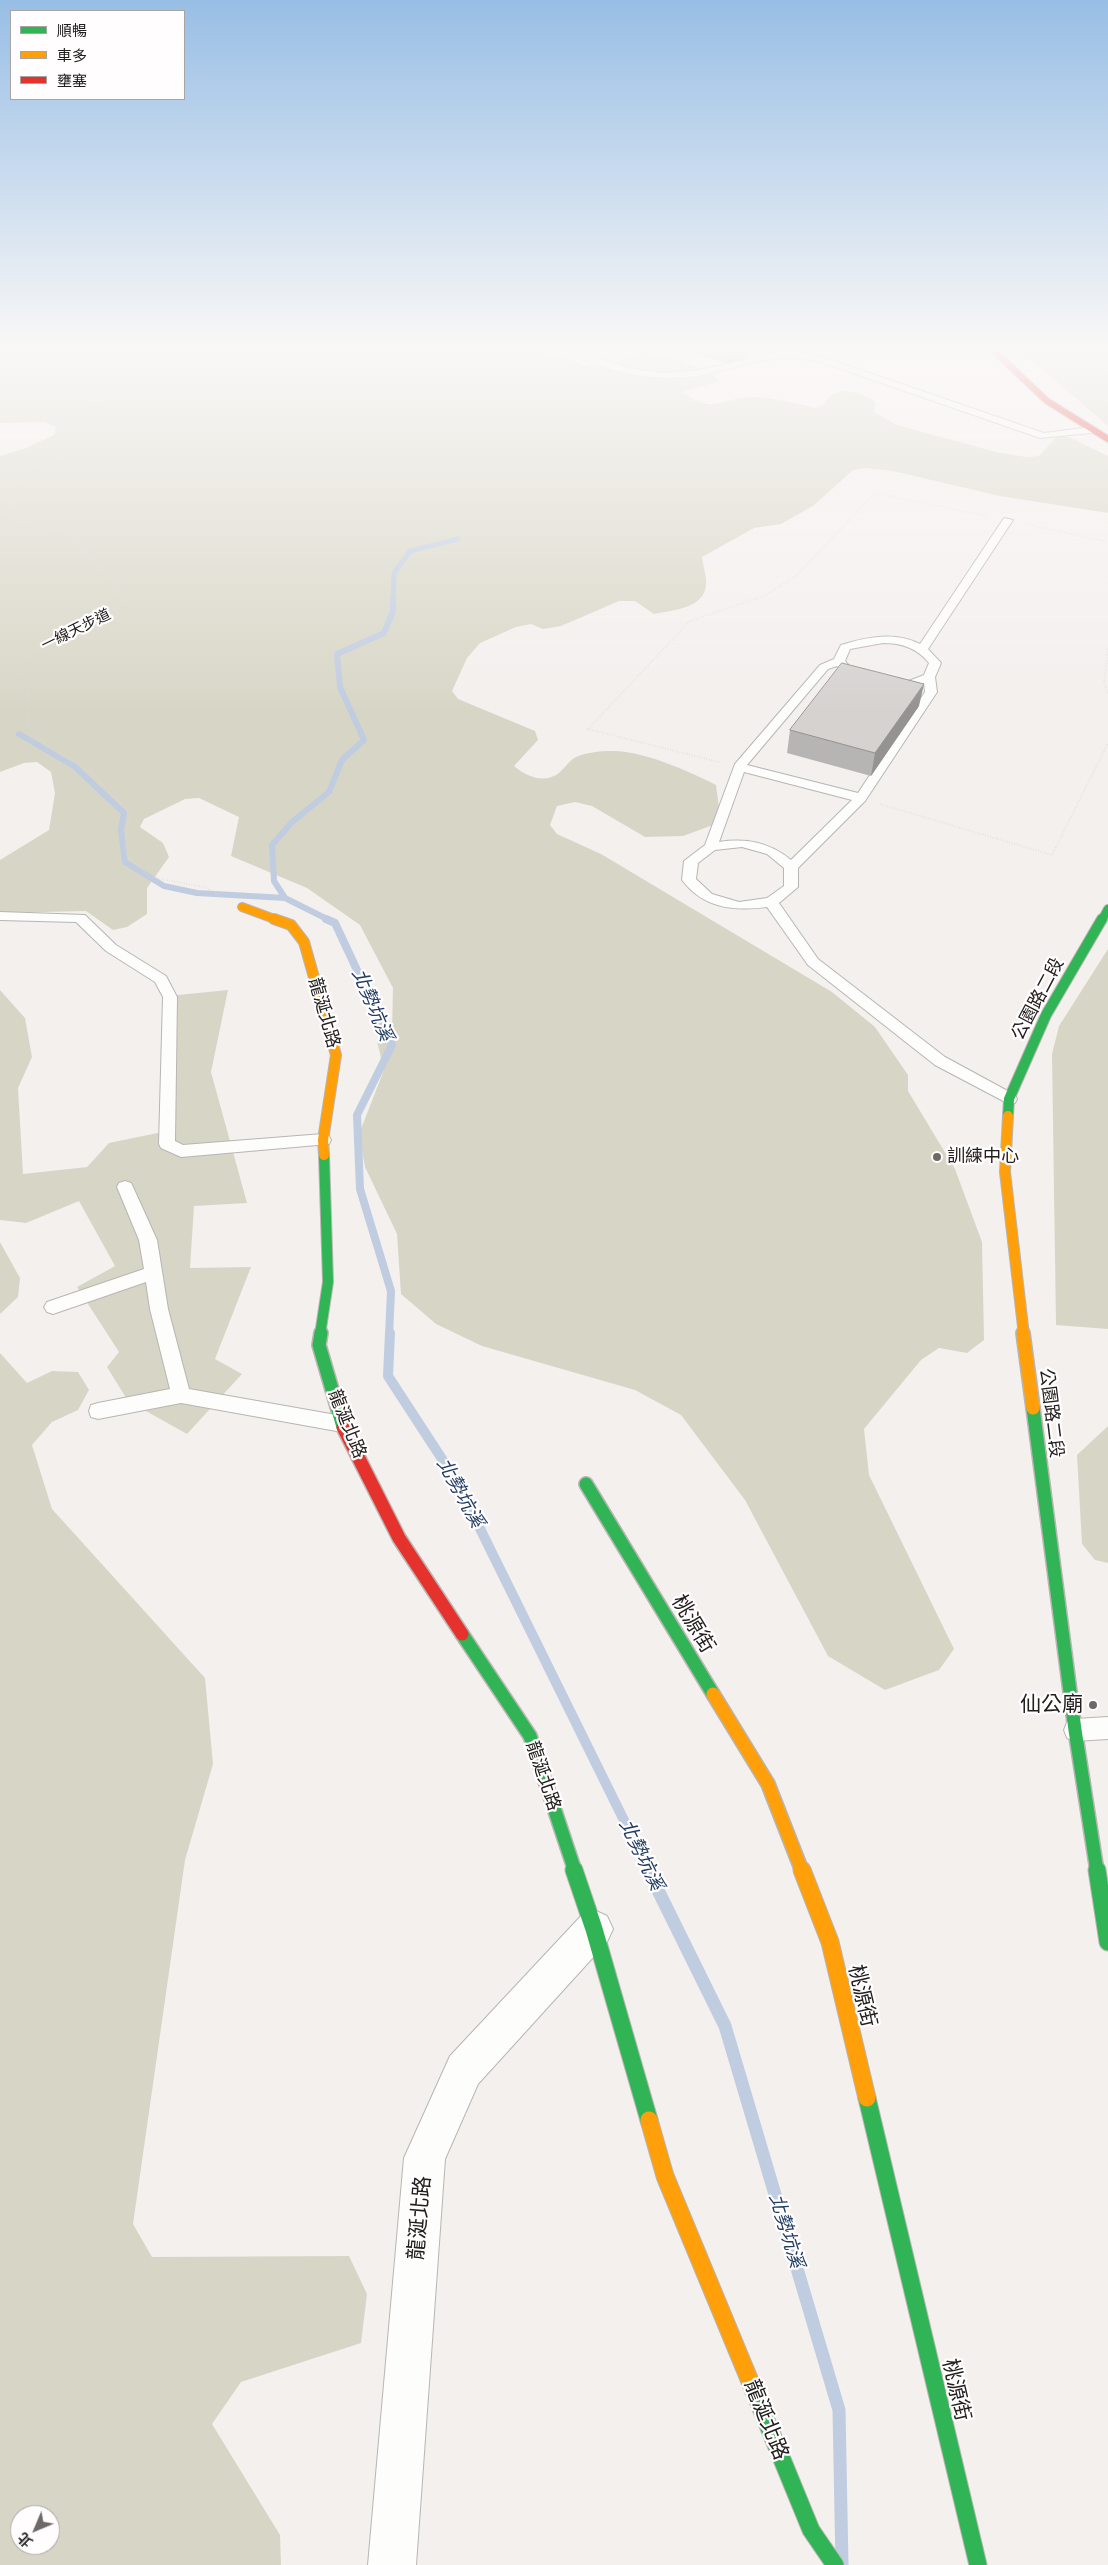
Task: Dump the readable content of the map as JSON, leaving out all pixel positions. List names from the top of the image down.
{
  "streets": {
    "street": ["公園路二段", "龍涎北路", "桃源街"],
    "path": ["一線天步道"]
  },
  "crossings": [
    ["一線天步道", "龍涎北路"]
  ],
  "water": ["北勢坑溪"],
  "places": ["訓練中心", "仙公廟"],
  "legend": ["順暢", "車多", "壅塞"],
  "north": "bottom left"
}
